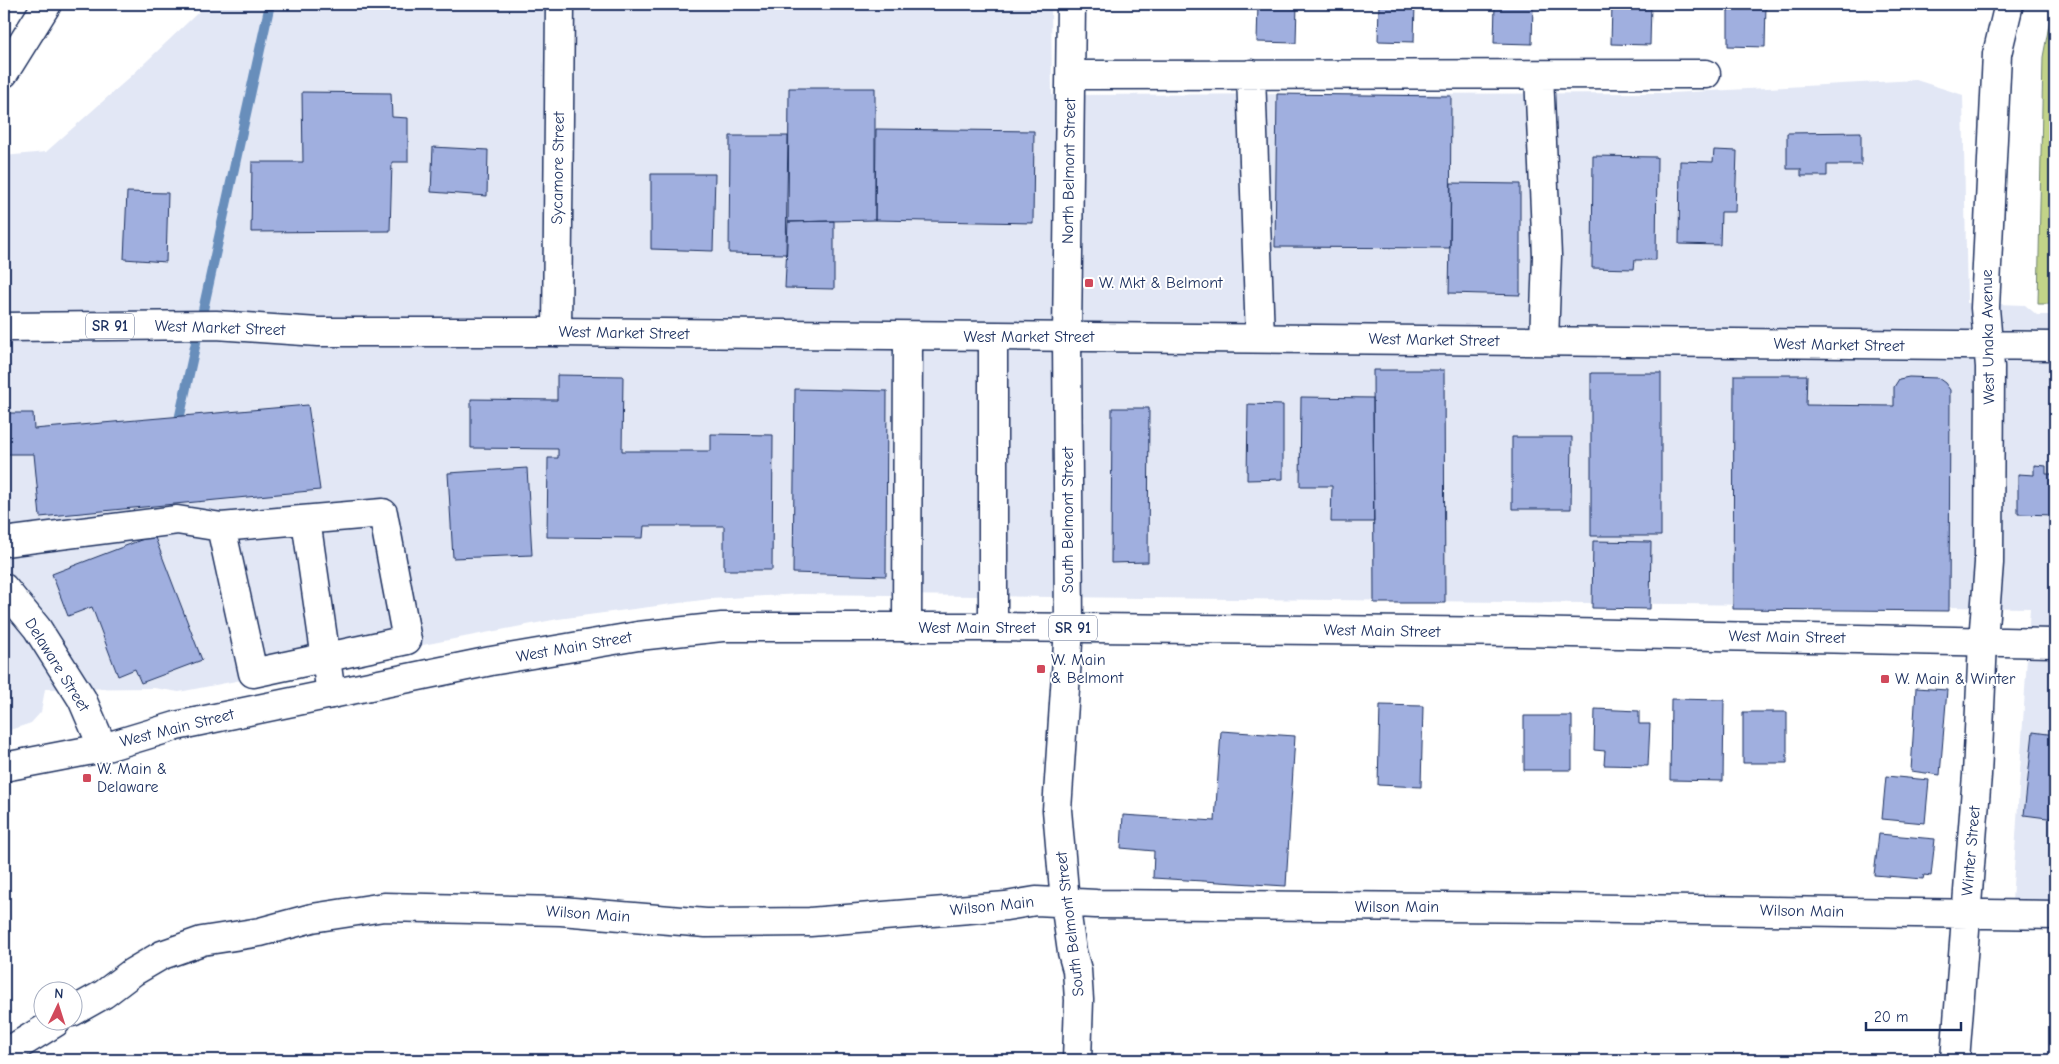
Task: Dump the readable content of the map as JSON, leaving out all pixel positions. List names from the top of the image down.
{
  "streets": {
    "main road": [
      "Sycamore Street",
      "North Belmont Street",
      "SR 91",
      "West Market Street",
      "West Unaka Avenue",
      "South Belmont Street",
      "West Main Street",
      "Delaware Street",
      "Winter Street",
      "Wilson Main"
    ]
  },
  "crossings": [
    ["Sycamore Street", "West Market Street"],
    ["North Belmont Street", "West Market Street"],
    ["North Belmont Street", "South Belmont Street"],
    ["West Market Street", "West Unaka Avenue"],
    ["West Market Street", "South Belmont Street"],
    ["West Unaka Avenue", "West Main Street"],
    ["West Unaka Avenue", "Winter Street"],
    ["South Belmont Street", "West Main Street"],
    ["South Belmont Street", "Wilson Main"],
    ["West Main Street", "Delaware Street"],
    ["West Main Street", "Winter Street"],
    ["Winter Street", "Wilson Main"]
  ],
  "places": {
    "transit": [
      "W. Mkt & Belmont",
      "W. Main & Belmont",
      "W. Main & Winter",
      "W. Main & Delaware"
    ]
  },
  "scale_bar": "20 m",
  "north": "top"
}
